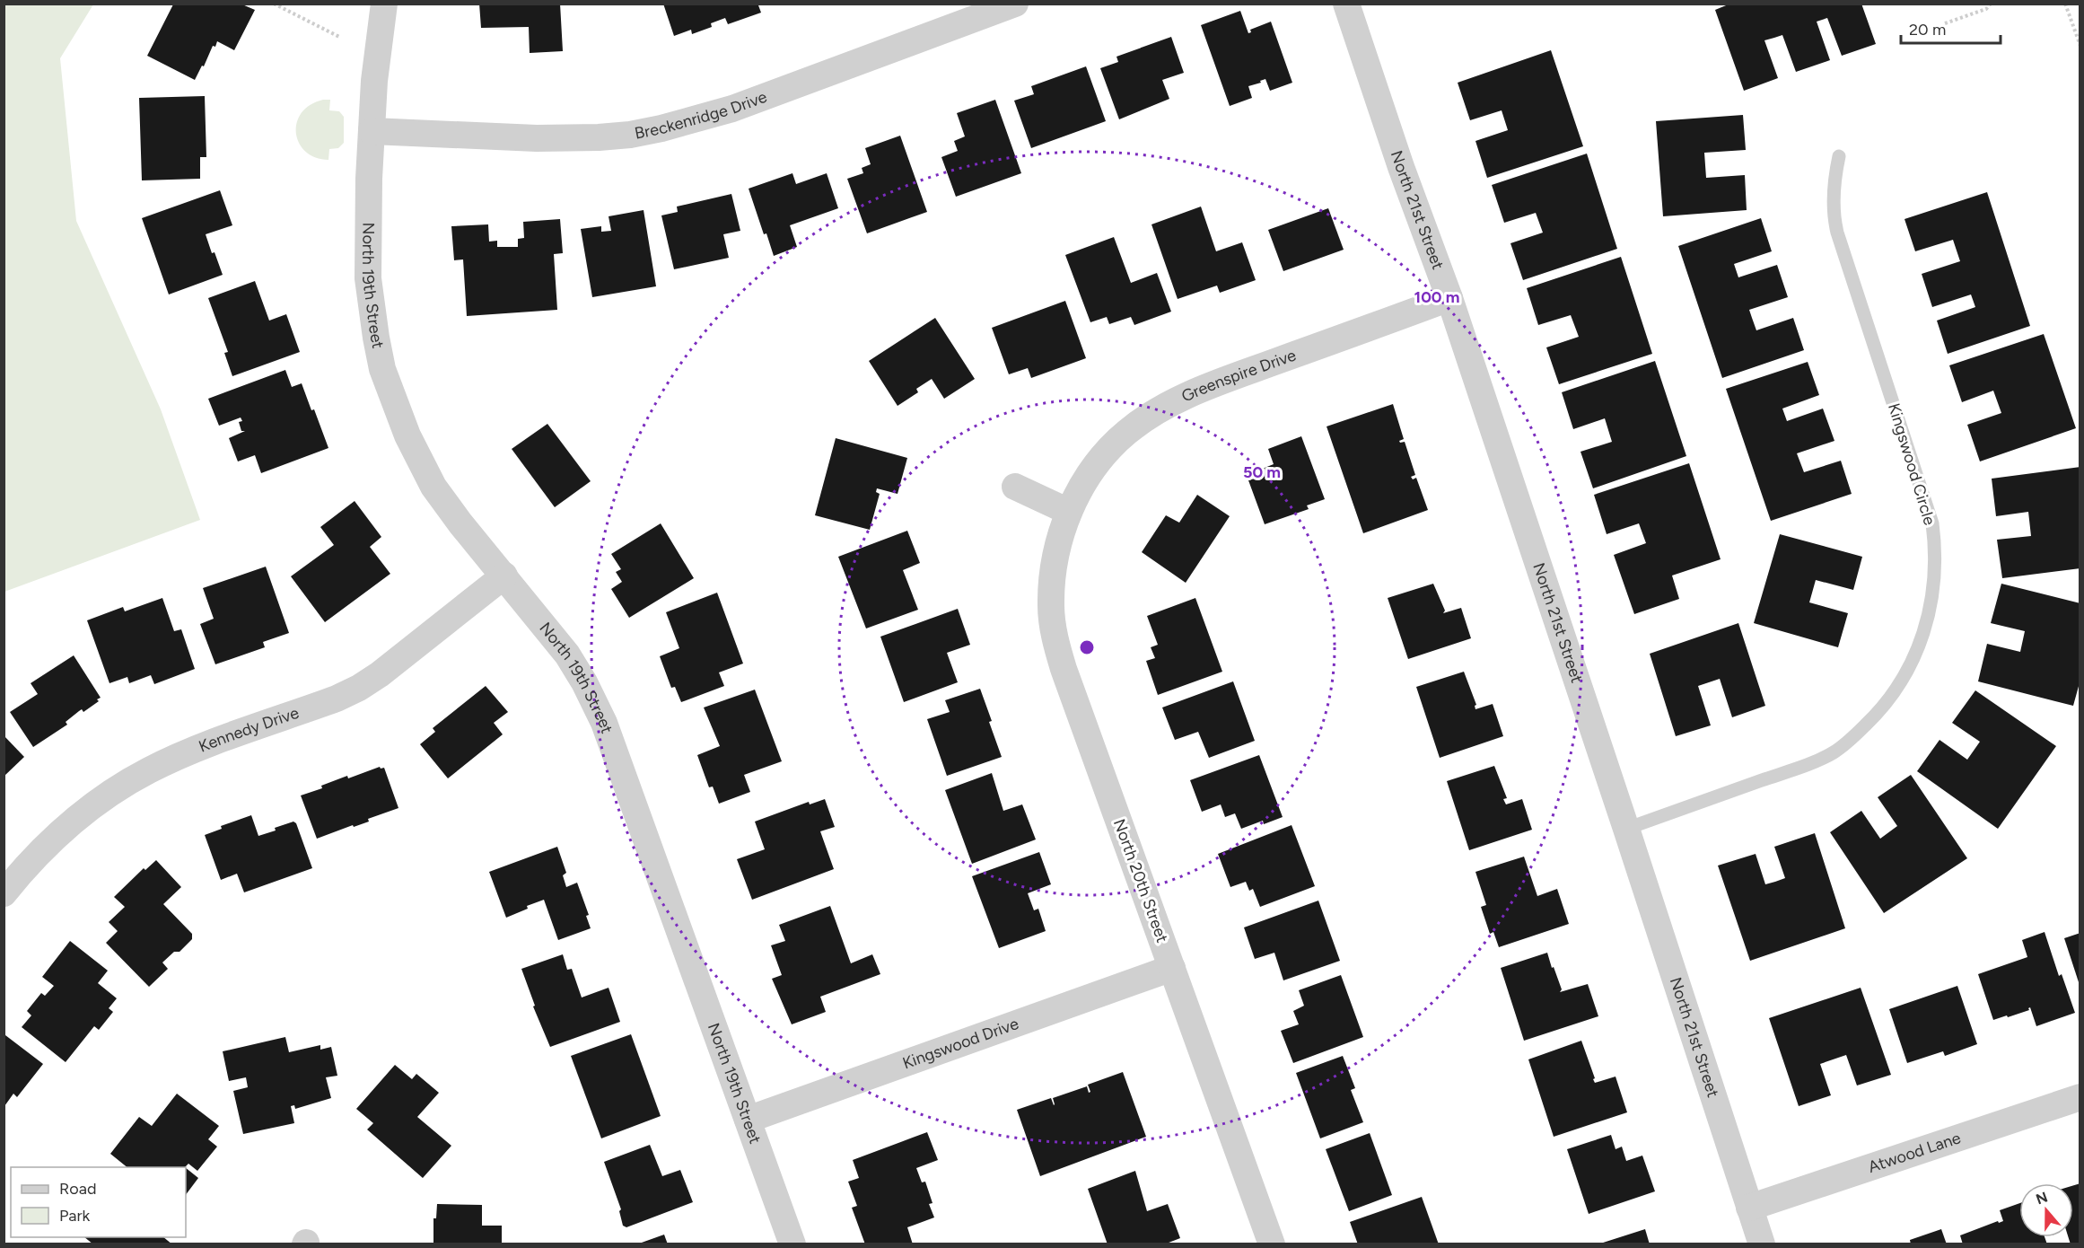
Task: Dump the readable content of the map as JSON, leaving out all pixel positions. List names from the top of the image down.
{
  "streets": {
    "street": [
      "Breckenridge Drive",
      "North 21st Street",
      "North 19th Street",
      "Greenspire Drive",
      "Kennedy Drive",
      "North 20th Street",
      "Kingswood Drive",
      "Atwood Lane"
    ],
    "lane": ["Kingswood Circle"]
  },
  "crossings": [
    ["Breckenridge Drive", "North 19th Street"],
    ["North 21st Street", "Greenspire Drive"],
    ["North 21st Street", "Kingswood Circle"],
    ["North 21st Street", "Atwood Lane"],
    ["North 19th Street", "Kennedy Drive"],
    ["North 19th Street", "Kingswood Drive"],
    ["Greenspire Drive", "North 20th Street"],
    ["North 20th Street", "Kingswood Drive"]
  ],
  "legend": ["Road", "Park"],
  "scale_bar": "20 m",
  "north": "top",
  "rings": ["100 m", "50 m"]
}
